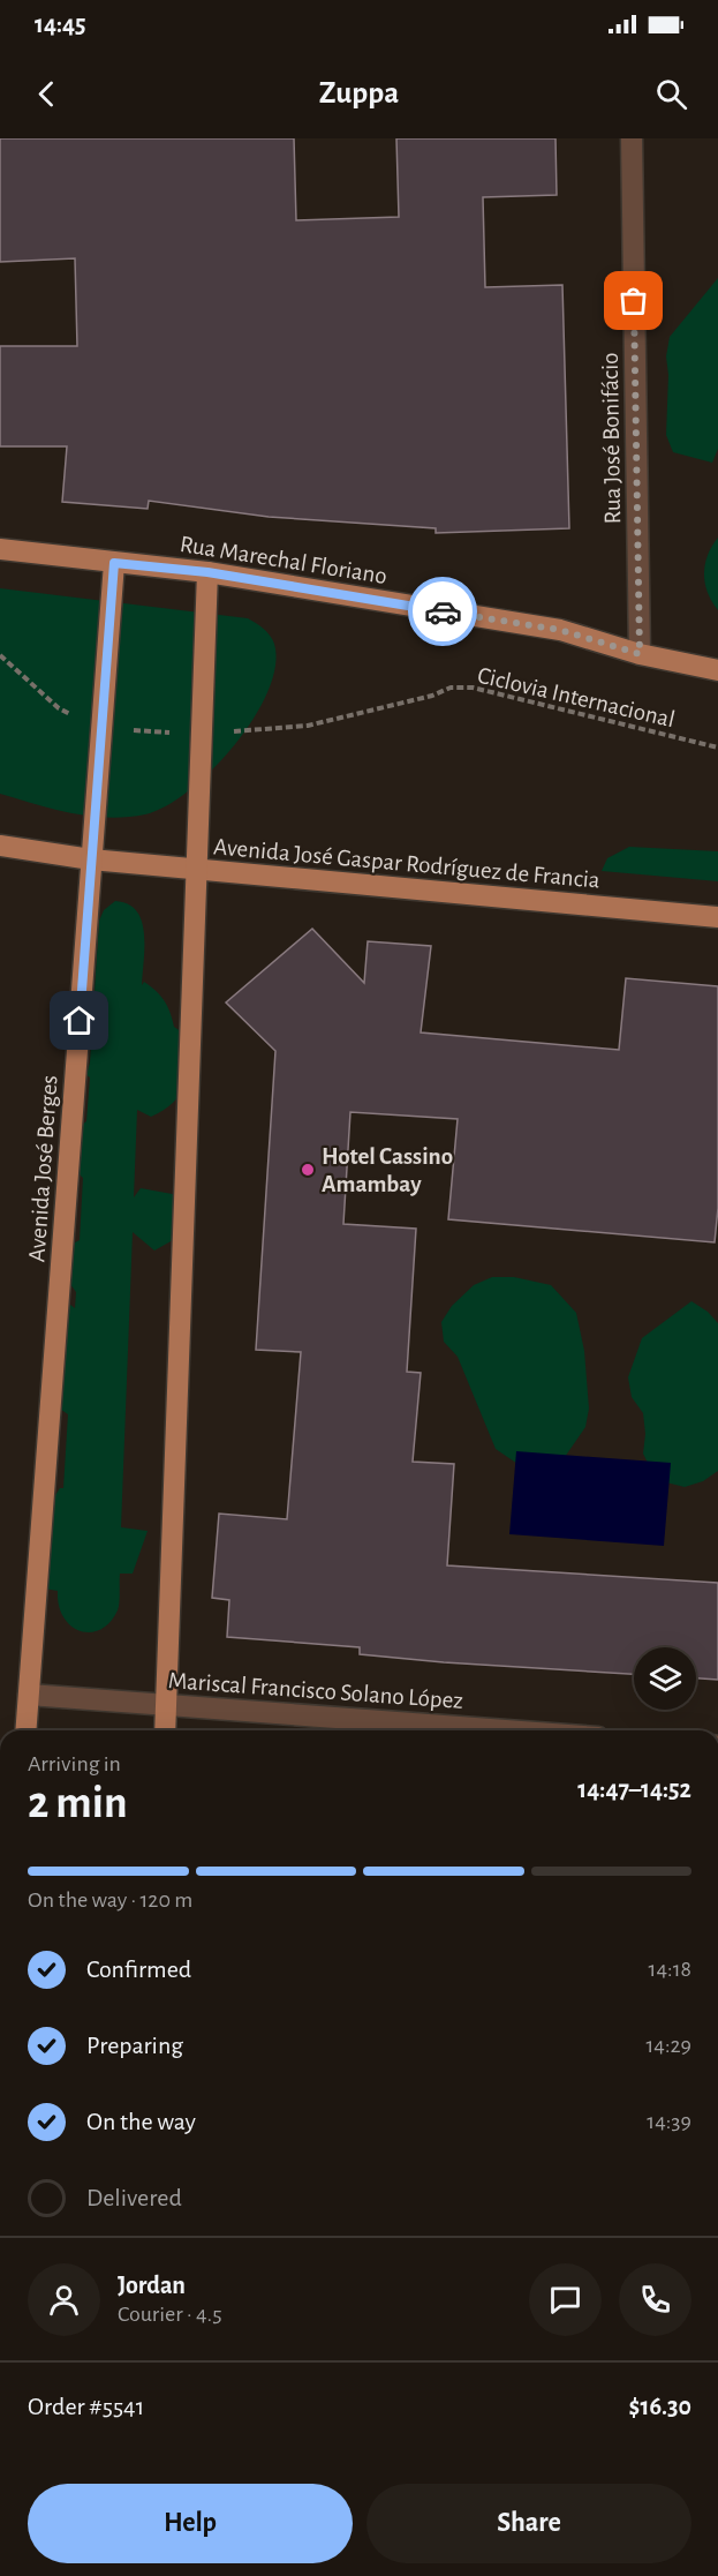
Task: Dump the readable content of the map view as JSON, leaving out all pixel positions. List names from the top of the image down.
{
  "streets": {
    "main road": ["Rua Marechal Floriano", "Avenida José Gaspar Rodríguez de Francia", "Avenida José Berges"],
    "street": ["Rua José Bonifácio", "Mariscal Francisco Solano López"],
    "path": ["Ciclovia Internacional"]
  },
  "crossings": [
    ["Rua José Bonifácio", "Rua Marechal Floriano"],
    ["Rua Marechal Floriano", "Avenida José Berges"],
    ["Ciclovia Internacional", "Avenida José Berges"],
    ["Avenida José Gaspar Rodríguez de Francia", "Avenida José Berges"],
    ["Avenida José Berges", "Mariscal Francisco Solano López"]
  ],
  "places": ["Hotel Cassino Amambay"],
  "page": {
    "status": "14:45",
    "header": "Zuppa",
    "heading": ["2 min", "Arriving in", "14:47–14:52"],
    "panel": [
      "Jordan",
      "Courier · 4.5",
      "Order #5541",
      "$16.30"
    ],
    "bar": "On the way · 120 m",
    "list": [
      ["Confirmed", "14:18"],
      ["Preparing", "14:29"],
      ["On the way", "14:39"],
      "Delivered"
    ],
    "buttons": ["Help", "Share"]
  }
}
